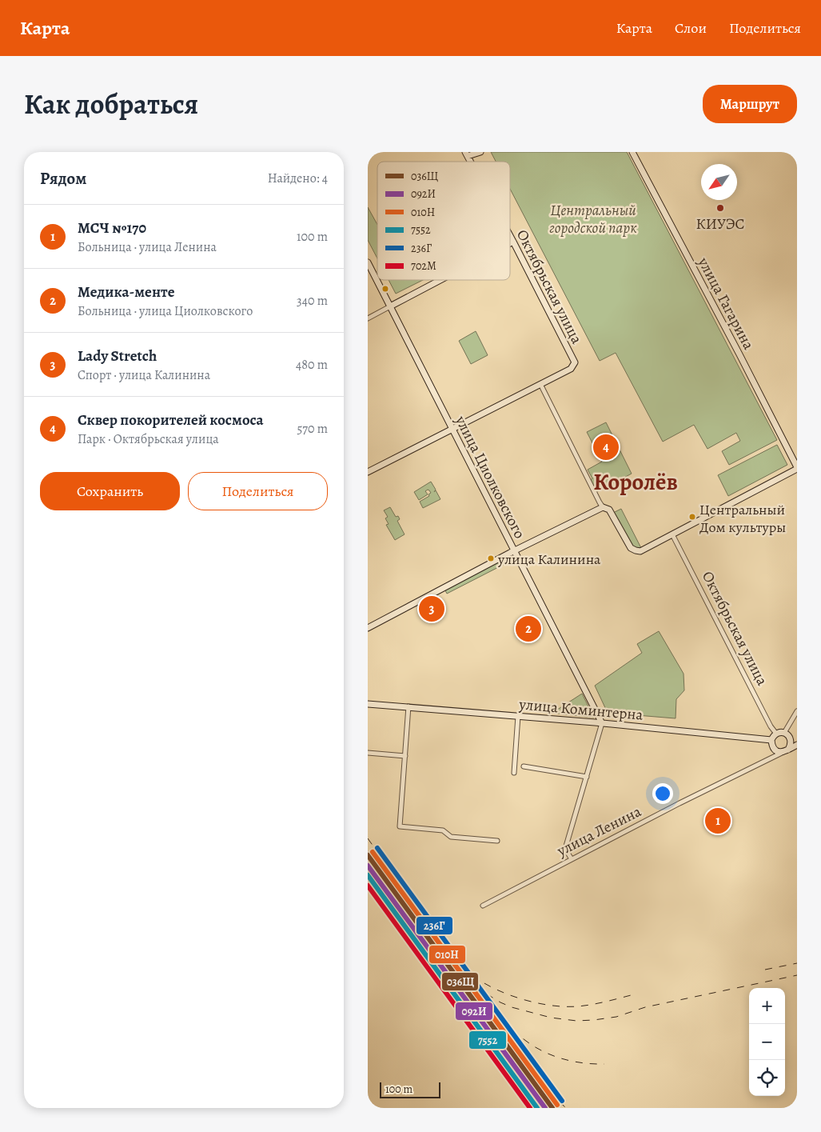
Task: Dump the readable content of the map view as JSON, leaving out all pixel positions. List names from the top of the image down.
{
  "streets": {
    "street": [
      "Октябрьская улица",
      "улица Гагарина",
      "улица Циолковского",
      "улица Коминтерна",
      "улица Ленина"
    ]
  },
  "crossings": [
    ["Октябрьская улица", "улица Коминтерна"],
    ["Октябрьская улица", "улица Ленина"],
    ["улица Циолковского", "улица Коминтерна"],
    ["улица Коминтерна", "улица Ленина"]
  ],
  "districts": ["Королёв"],
  "parks": ["Центральный городской парк"],
  "places": ["КИУЭС", "Центральный Дом культуры", "улица Калинина"],
  "lines": [
    "transit line 236Г",
    "transit line 010Н",
    "transit line 036Щ",
    "transit line 092И",
    "transit line 7552",
    "transit line 702М"
  ],
  "legend": [
    "036Щ",
    "092И",
    "010Н",
    "7552",
    "236Г",
    "702М"
  ],
  "scale_bar": "100 m",
  "north": "bottom left",
  "page": {
    "header": "Карта",
    "nav": ["Карта", "Слои", "Поделиться"],
    "title": "Как добраться",
    "buttons": [
      "Маршрут",
      ["Сохранить", "Поделиться"]
    ],
    "heading": ["Рядом", "Найдено: 4"],
    "list": [
      {
        "mark": "1",
        "name": "МСЧ №170",
        "note": "Больница · улица Ленина",
        "value": "100 m"
      },
      {
        "mark": "2",
        "name": "Медика-менте",
        "note": "Больница · улица Циолковского",
        "value": "340 m"
      },
      {
        "mark": "3",
        "name": "Lady Stretch",
        "note": "Спорт · улица Калинина",
        "value": "480 m"
      },
      {
        "mark": "4",
        "name": "Сквер покорителей космоса",
        "note": "Парк · Октябрьская улица",
        "value": "570 m"
      }
    ],
    "pins": [
      "4",
      "3",
      "2",
      "1"
    ],
    "map_buttons": ["+", "−"],
    "scale": "100 m"
  }
}
